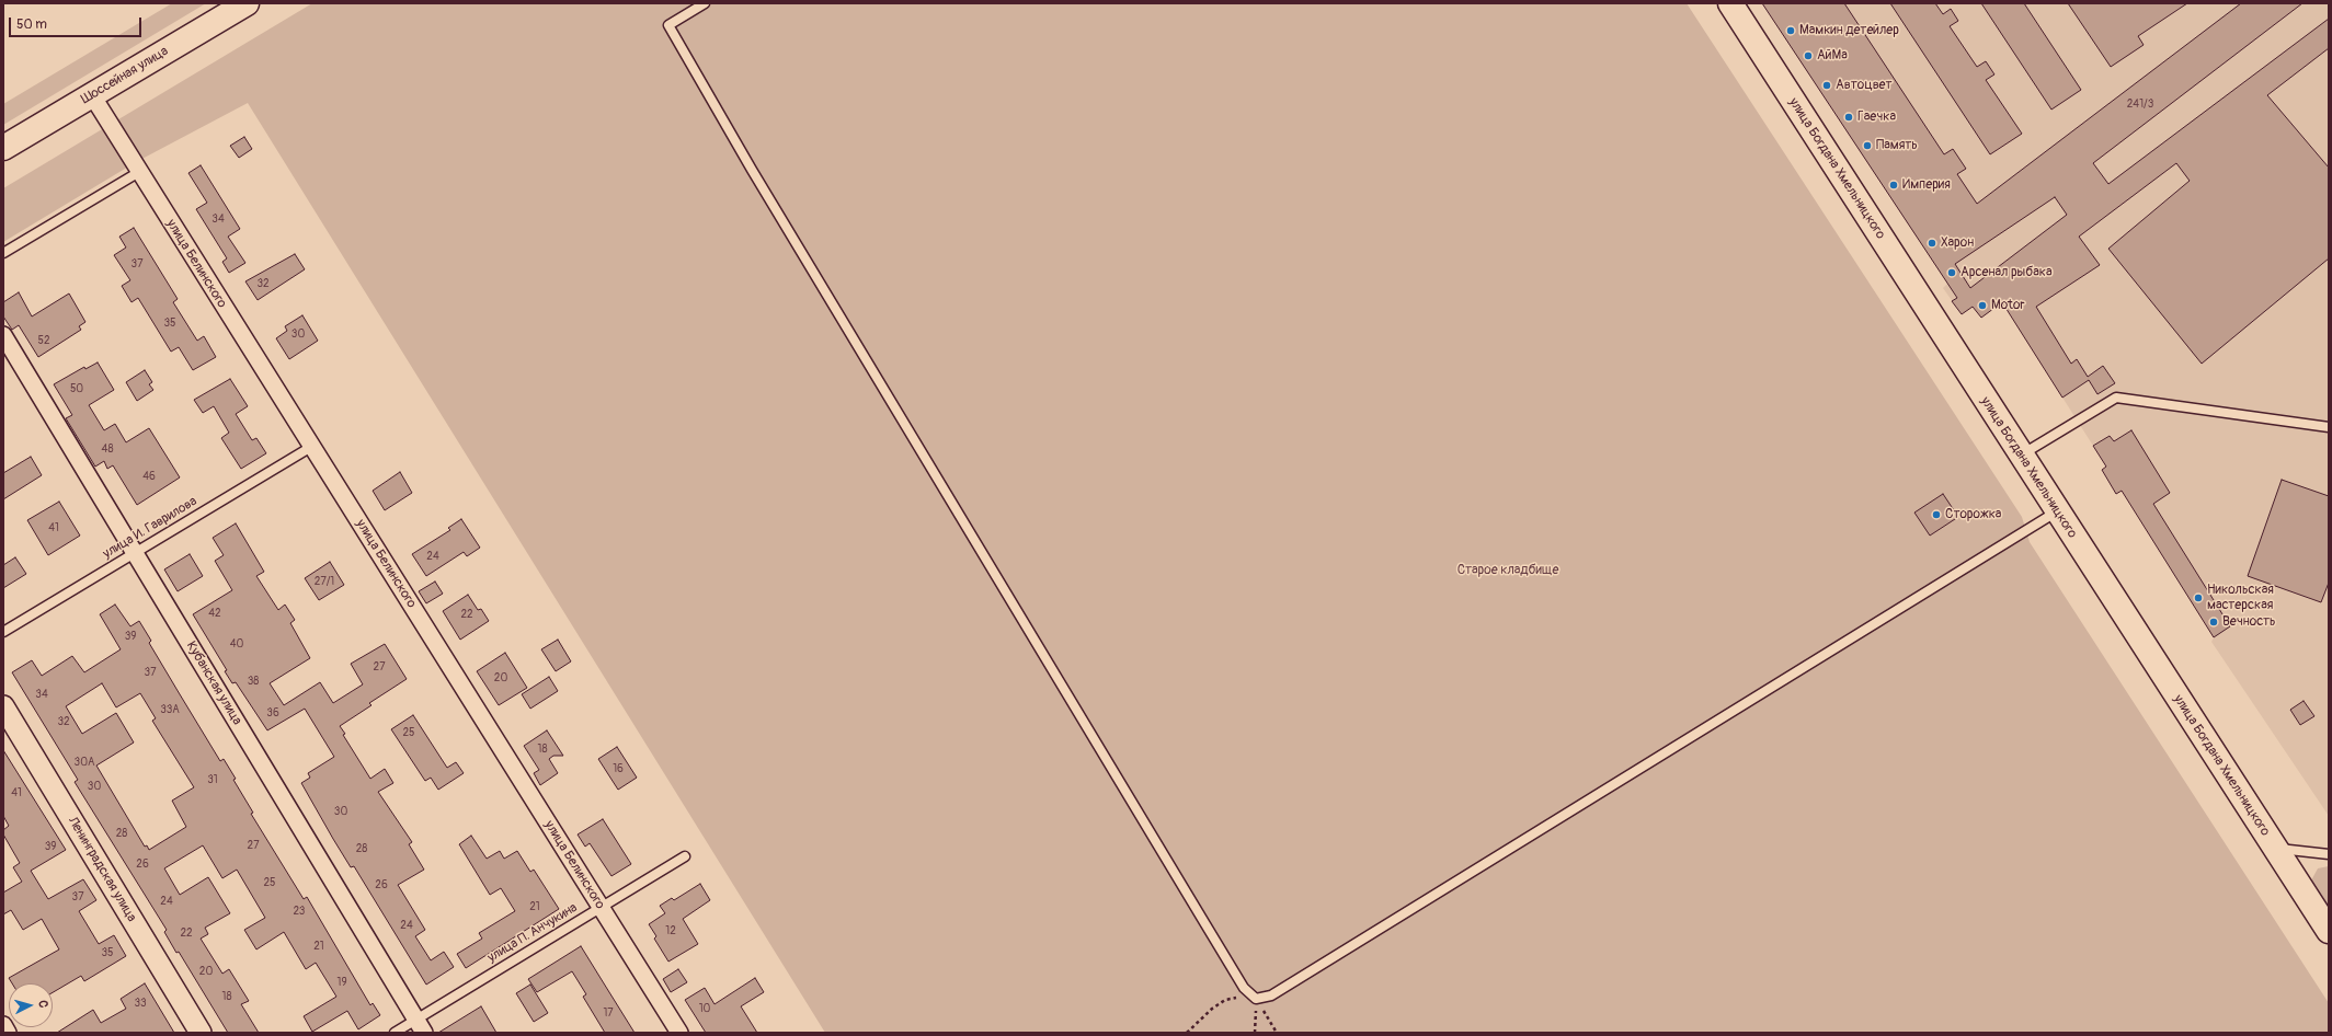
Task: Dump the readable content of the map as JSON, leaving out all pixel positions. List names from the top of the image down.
{
  "streets": {
    "main road": ["Шоссейная улица", "улица Богдана Хмельницкого"],
    "street": ["улица Белинского", "Кубанская улица", "Ленинградская улица"],
    "lane": ["улица И. Гаврилова", "улица П. Анчукина"]
  },
  "crossings": [
    ["Шоссейная улица", "улица Белинского"],
    ["улица Белинского", "улица И. Гаврилова"],
    ["улица Белинского", "улица П. Анчукина"],
    ["улица И. Гаврилова", "Кубанская улица"],
    ["Кубанская улица", "улица П. Анчукина"]
  ],
  "parks": ["Старое кладбище"],
  "places": [
    "Мамкин детейлер",
    "АйМа",
    "Автоцвет",
    "Гаечка",
    "Память",
    "Империя",
    "Харон",
    "Арсенал рыбака",
    "Motor",
    "Сторожка",
    "Никольская мастерская",
    "Вечность"
  ],
  "house_numbers": [
    "241/3",
    "34",
    "37",
    "32",
    "35",
    "30",
    "52",
    "50",
    "48",
    "46",
    "41",
    "24",
    "27/1",
    "42",
    "22",
    "39",
    "40",
    "27",
    "37",
    "20",
    "38",
    "34",
    "33А",
    "36",
    "32",
    "25",
    "18",
    "30А",
    "16",
    "31",
    "30",
    "41",
    "30",
    "28",
    "27",
    "39",
    "28",
    "26",
    "25",
    "26",
    "37",
    "24",
    "21",
    "23",
    "24",
    "12",
    "22",
    "21",
    "35",
    "20",
    "19",
    "18",
    "33",
    "10",
    "17"
  ],
  "scale_bar": "50 m",
  "north": "right"
}
